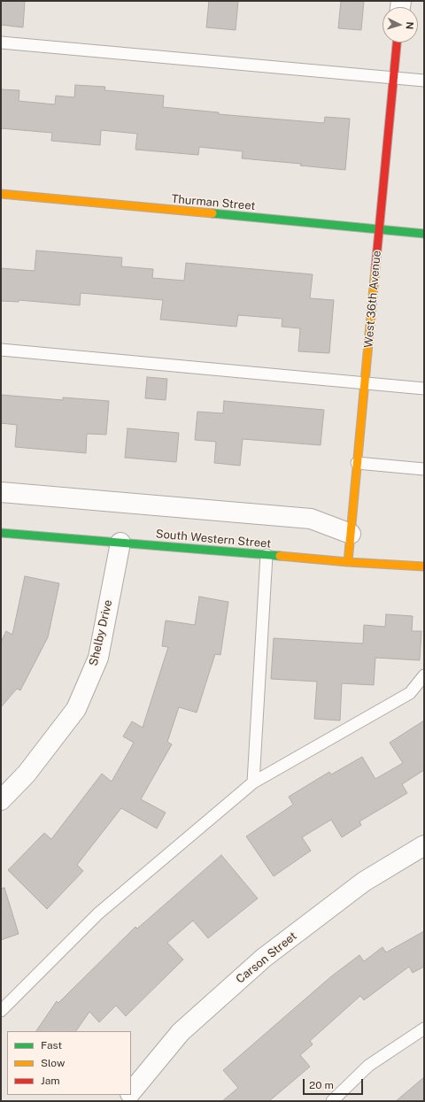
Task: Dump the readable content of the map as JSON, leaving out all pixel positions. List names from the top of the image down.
{
  "streets": {
    "street": [
      "Thurman Street",
      "West 36th Avenue",
      "South Western Street",
      "Shelby Drive",
      "Carson Street"
    ]
  },
  "crossings": [
    ["Thurman Street", "West 36th Avenue"],
    ["West 36th Avenue", "South Western Street"],
    ["South Western Street", "Shelby Drive"]
  ],
  "legend": ["Fast", "Slow", "Jam"],
  "scale_bar": "20 m",
  "north": "right"
}
